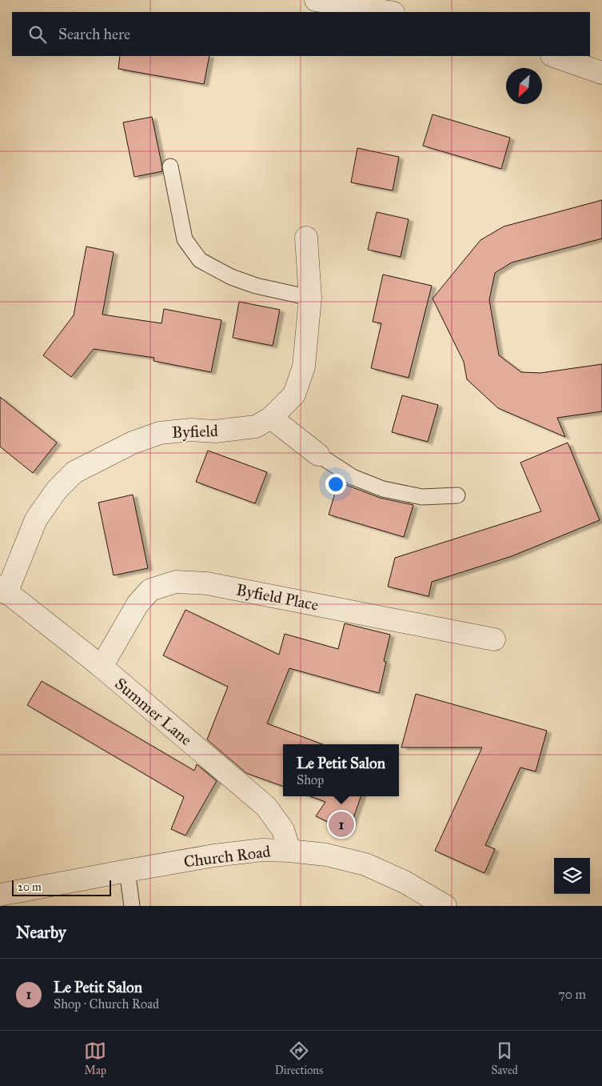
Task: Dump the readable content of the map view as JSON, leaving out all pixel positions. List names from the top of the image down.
{
  "streets": {
    "street": [
      "Byfield",
      "Byfield Place",
      "Summer Lane",
      "Church Road"
    ]
  },
  "crossings": [
    ["Byfield", "Summer Lane"],
    ["Byfield Place", "Summer Lane"],
    ["Summer Lane", "Church Road"]
  ],
  "scale_bar": "20 m",
  "north": "bottom left",
  "page": {
    "search": "Search here",
    "popup": ["Le Petit Salon", "Shop"],
    "pins": "1",
    "scale": "20 m",
    "heading": "Nearby",
    "list": [
      {
        "mark": "1",
        "name": "Le Petit Salon",
        "note": "Shop · Church Road",
        "value": "70 m"
      }
    ],
    "nav": ["Map", "Directions", "Saved"]
  }
}
